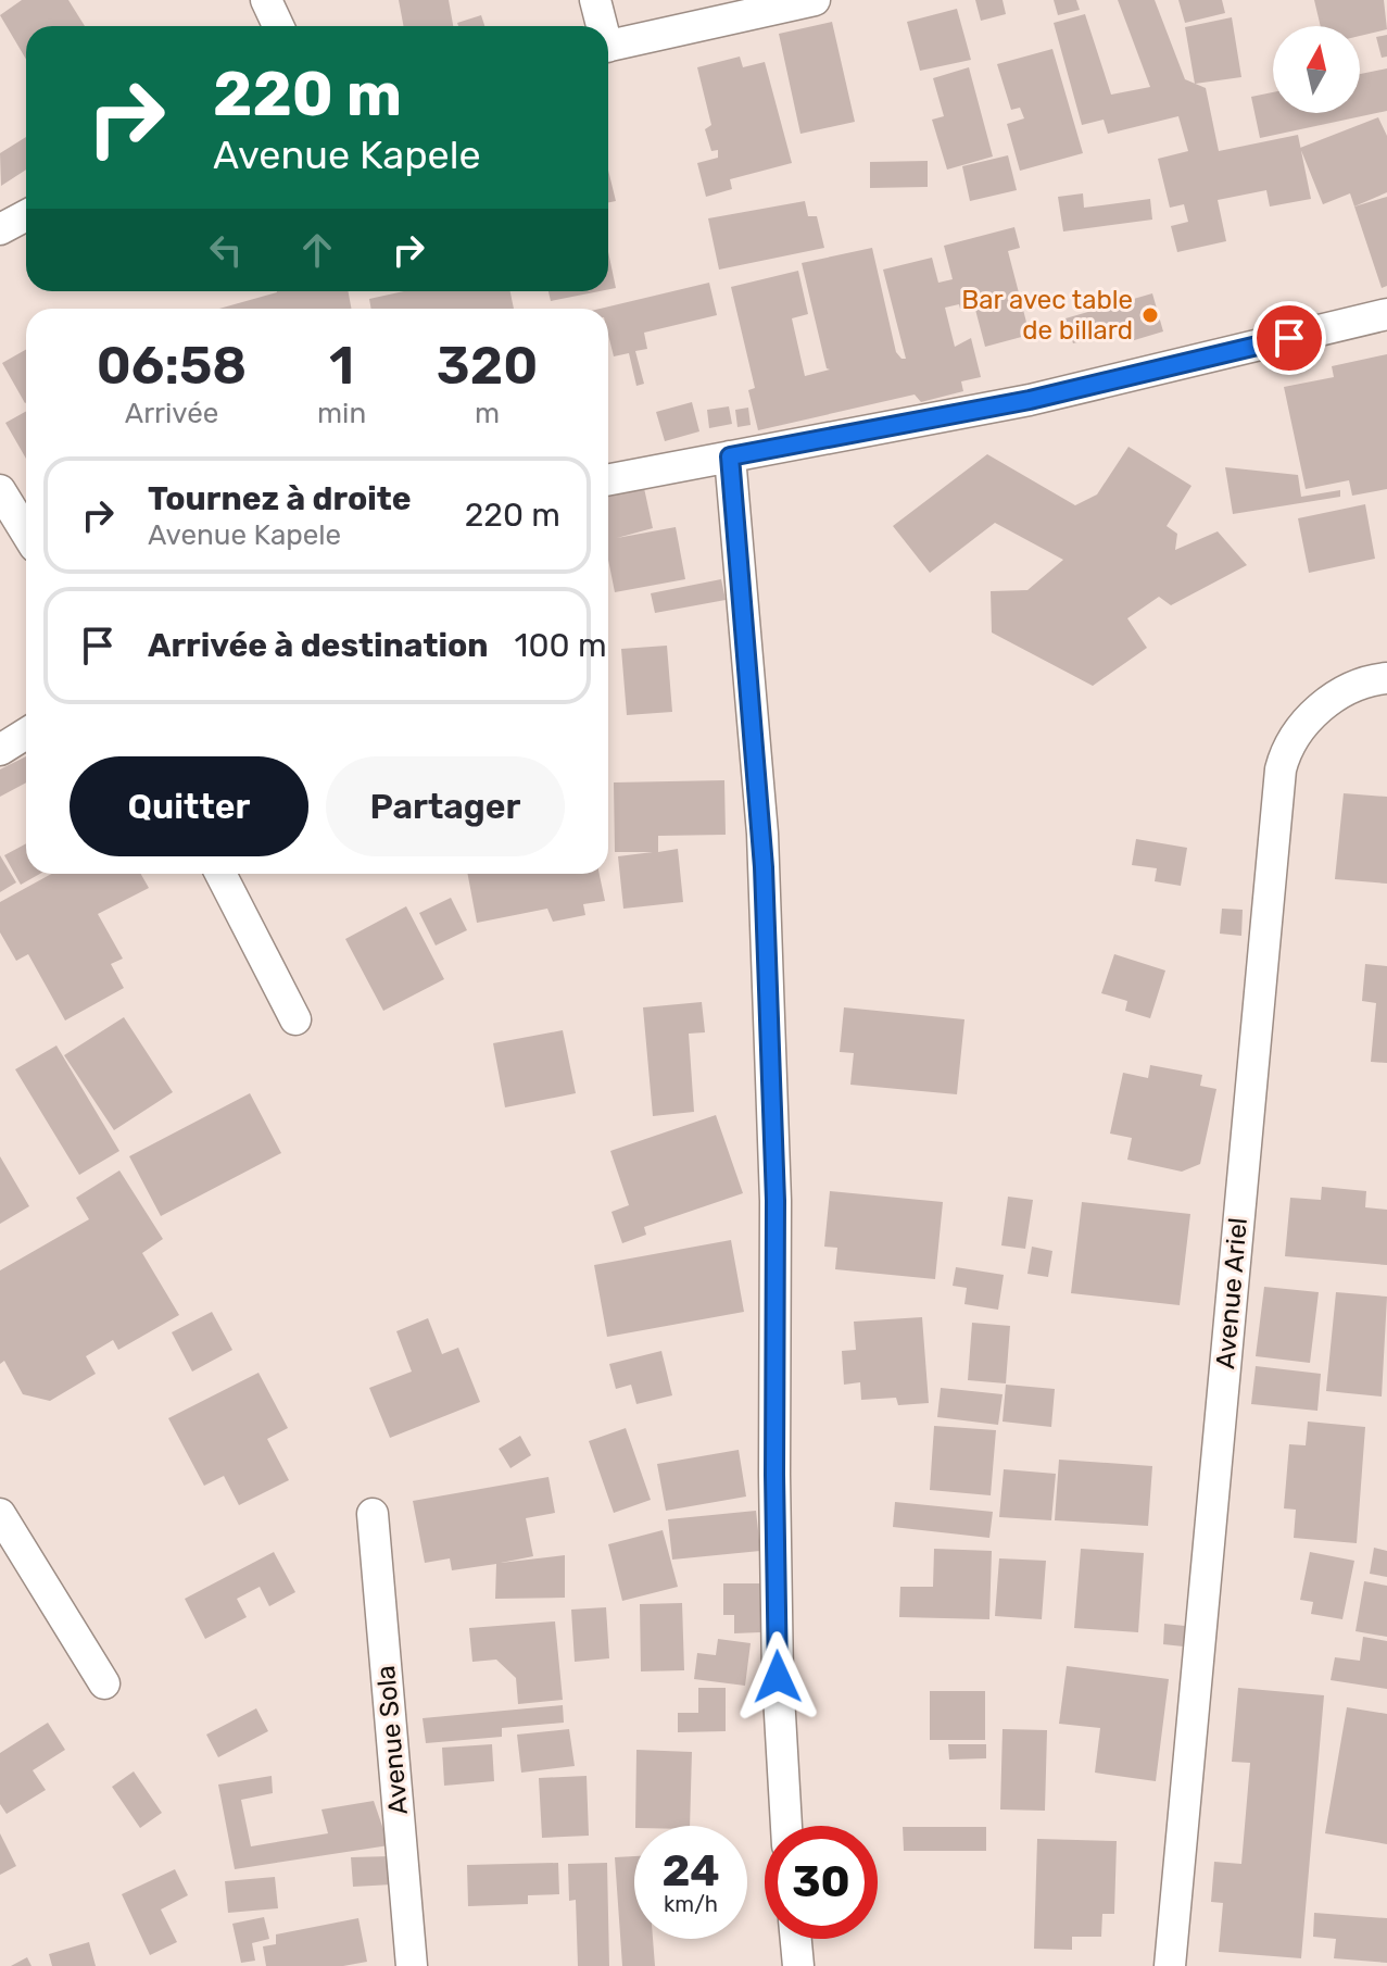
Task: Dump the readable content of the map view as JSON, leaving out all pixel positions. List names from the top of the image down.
{
  "streets": {
    "street": ["Avenue Ariel", "Avenue Sola"]
  },
  "places": ["Bar avec table de billard"],
  "north": "top",
  "page": {
    "turn": ["220 m", "Avenue Kapele"],
    "eta": [
      "06:58",
      "Arrivée",
      "1",
      "min",
      "320",
      "m"
    ],
    "list": [
      {
        "name": "Tournez à droite",
        "note": "Avenue Kapele",
        "value": "220 m"
      },
      {
        "name": "Arrivée à destination",
        "value": "100 m"
      }
    ],
    "buttons": ["Quitter", "Partager"],
    "speed": "24 km/h",
    "limit": "30"
  }
}
